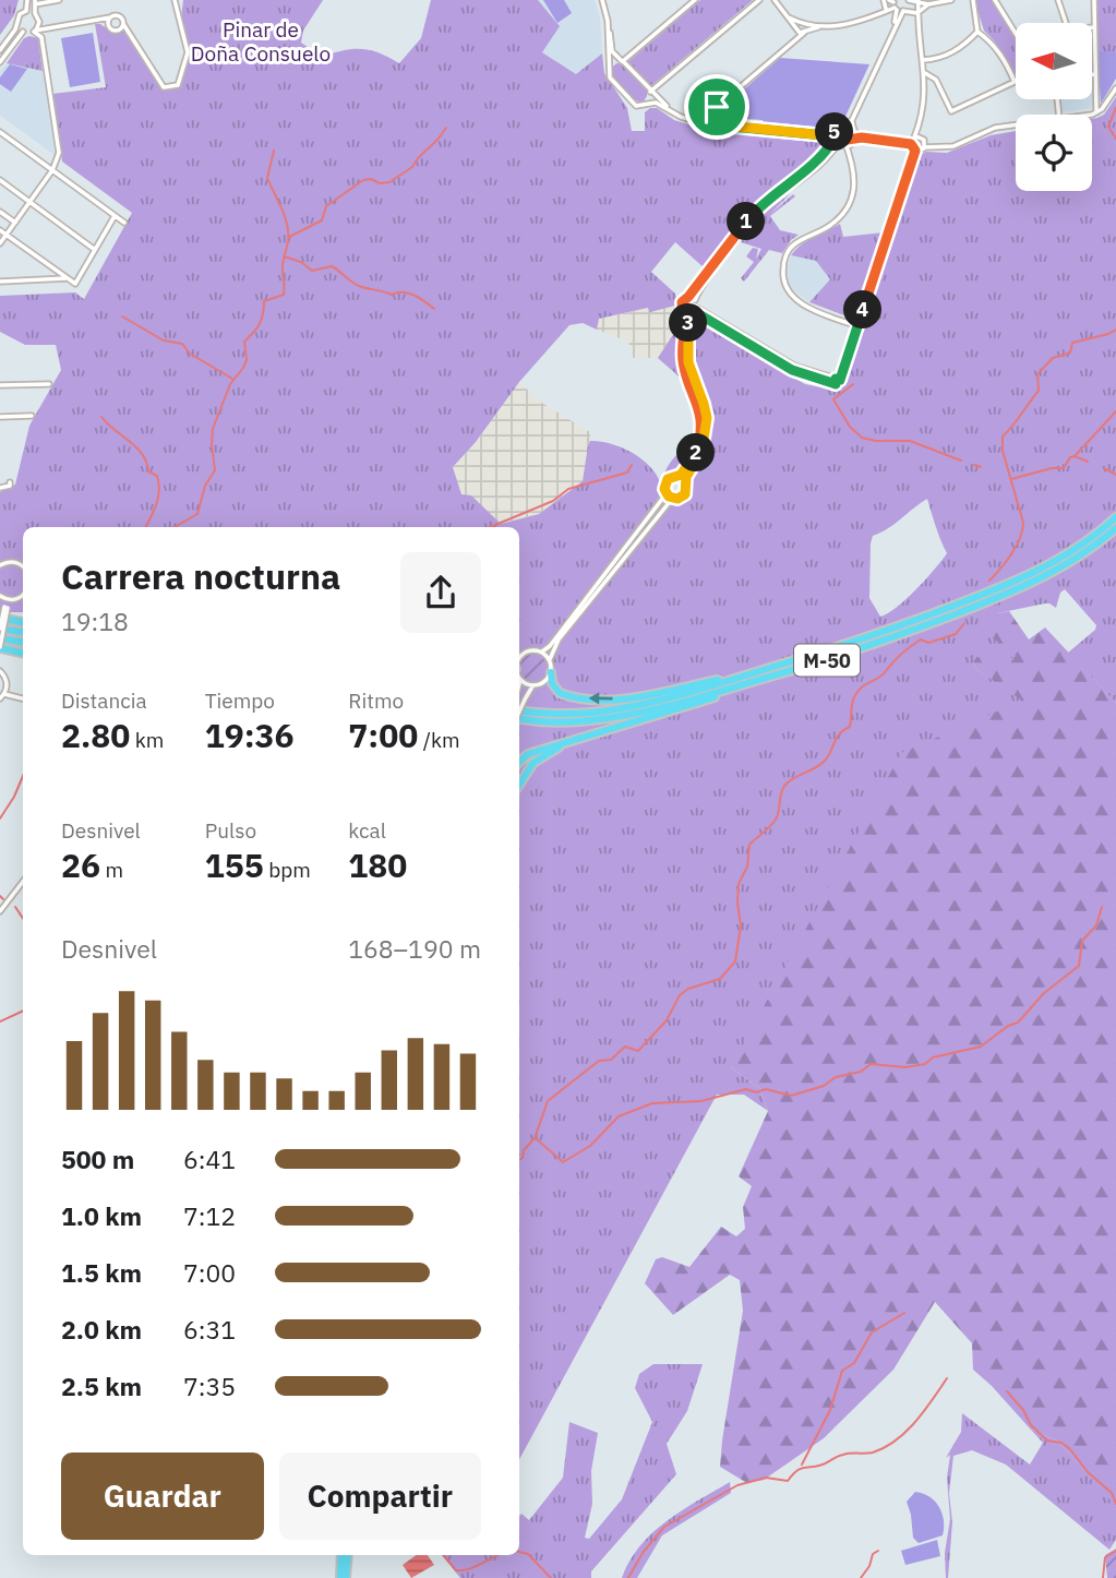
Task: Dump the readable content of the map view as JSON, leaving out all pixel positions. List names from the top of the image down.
{
  "streets": {
    "highway": ["M-50"]
  },
  "parks": ["Pinar de Doña Consuelo"],
  "north": "left",
  "page": {
    "pins": [
      "5",
      "1",
      "4",
      "3",
      "2"
    ],
    "heading": ["Carrera nocturna", "19:18"],
    "stats": [
      ["Distancia", "2.80 km"],
      ["Tiempo", "19:36"],
      ["Ritmo", "7:00 /km"],
      ["Desnivel", "26 m"],
      ["Pulso", "155 bpm"],
      ["kcal", "180"]
    ],
    "chart": ["Desnivel", "168–190 m"],
    "list": [
      {
        "name": "500 m",
        "note": "6:41"
      },
      {
        "name": "1.0 km",
        "note": "7:12"
      },
      {
        "name": "1.5 km",
        "note": "7:00"
      },
      {
        "name": "2.0 km",
        "note": "6:31"
      },
      {
        "name": "2.5 km",
        "note": "7:35"
      }
    ],
    "buttons": ["Guardar", "Compartir"]
  }
}
